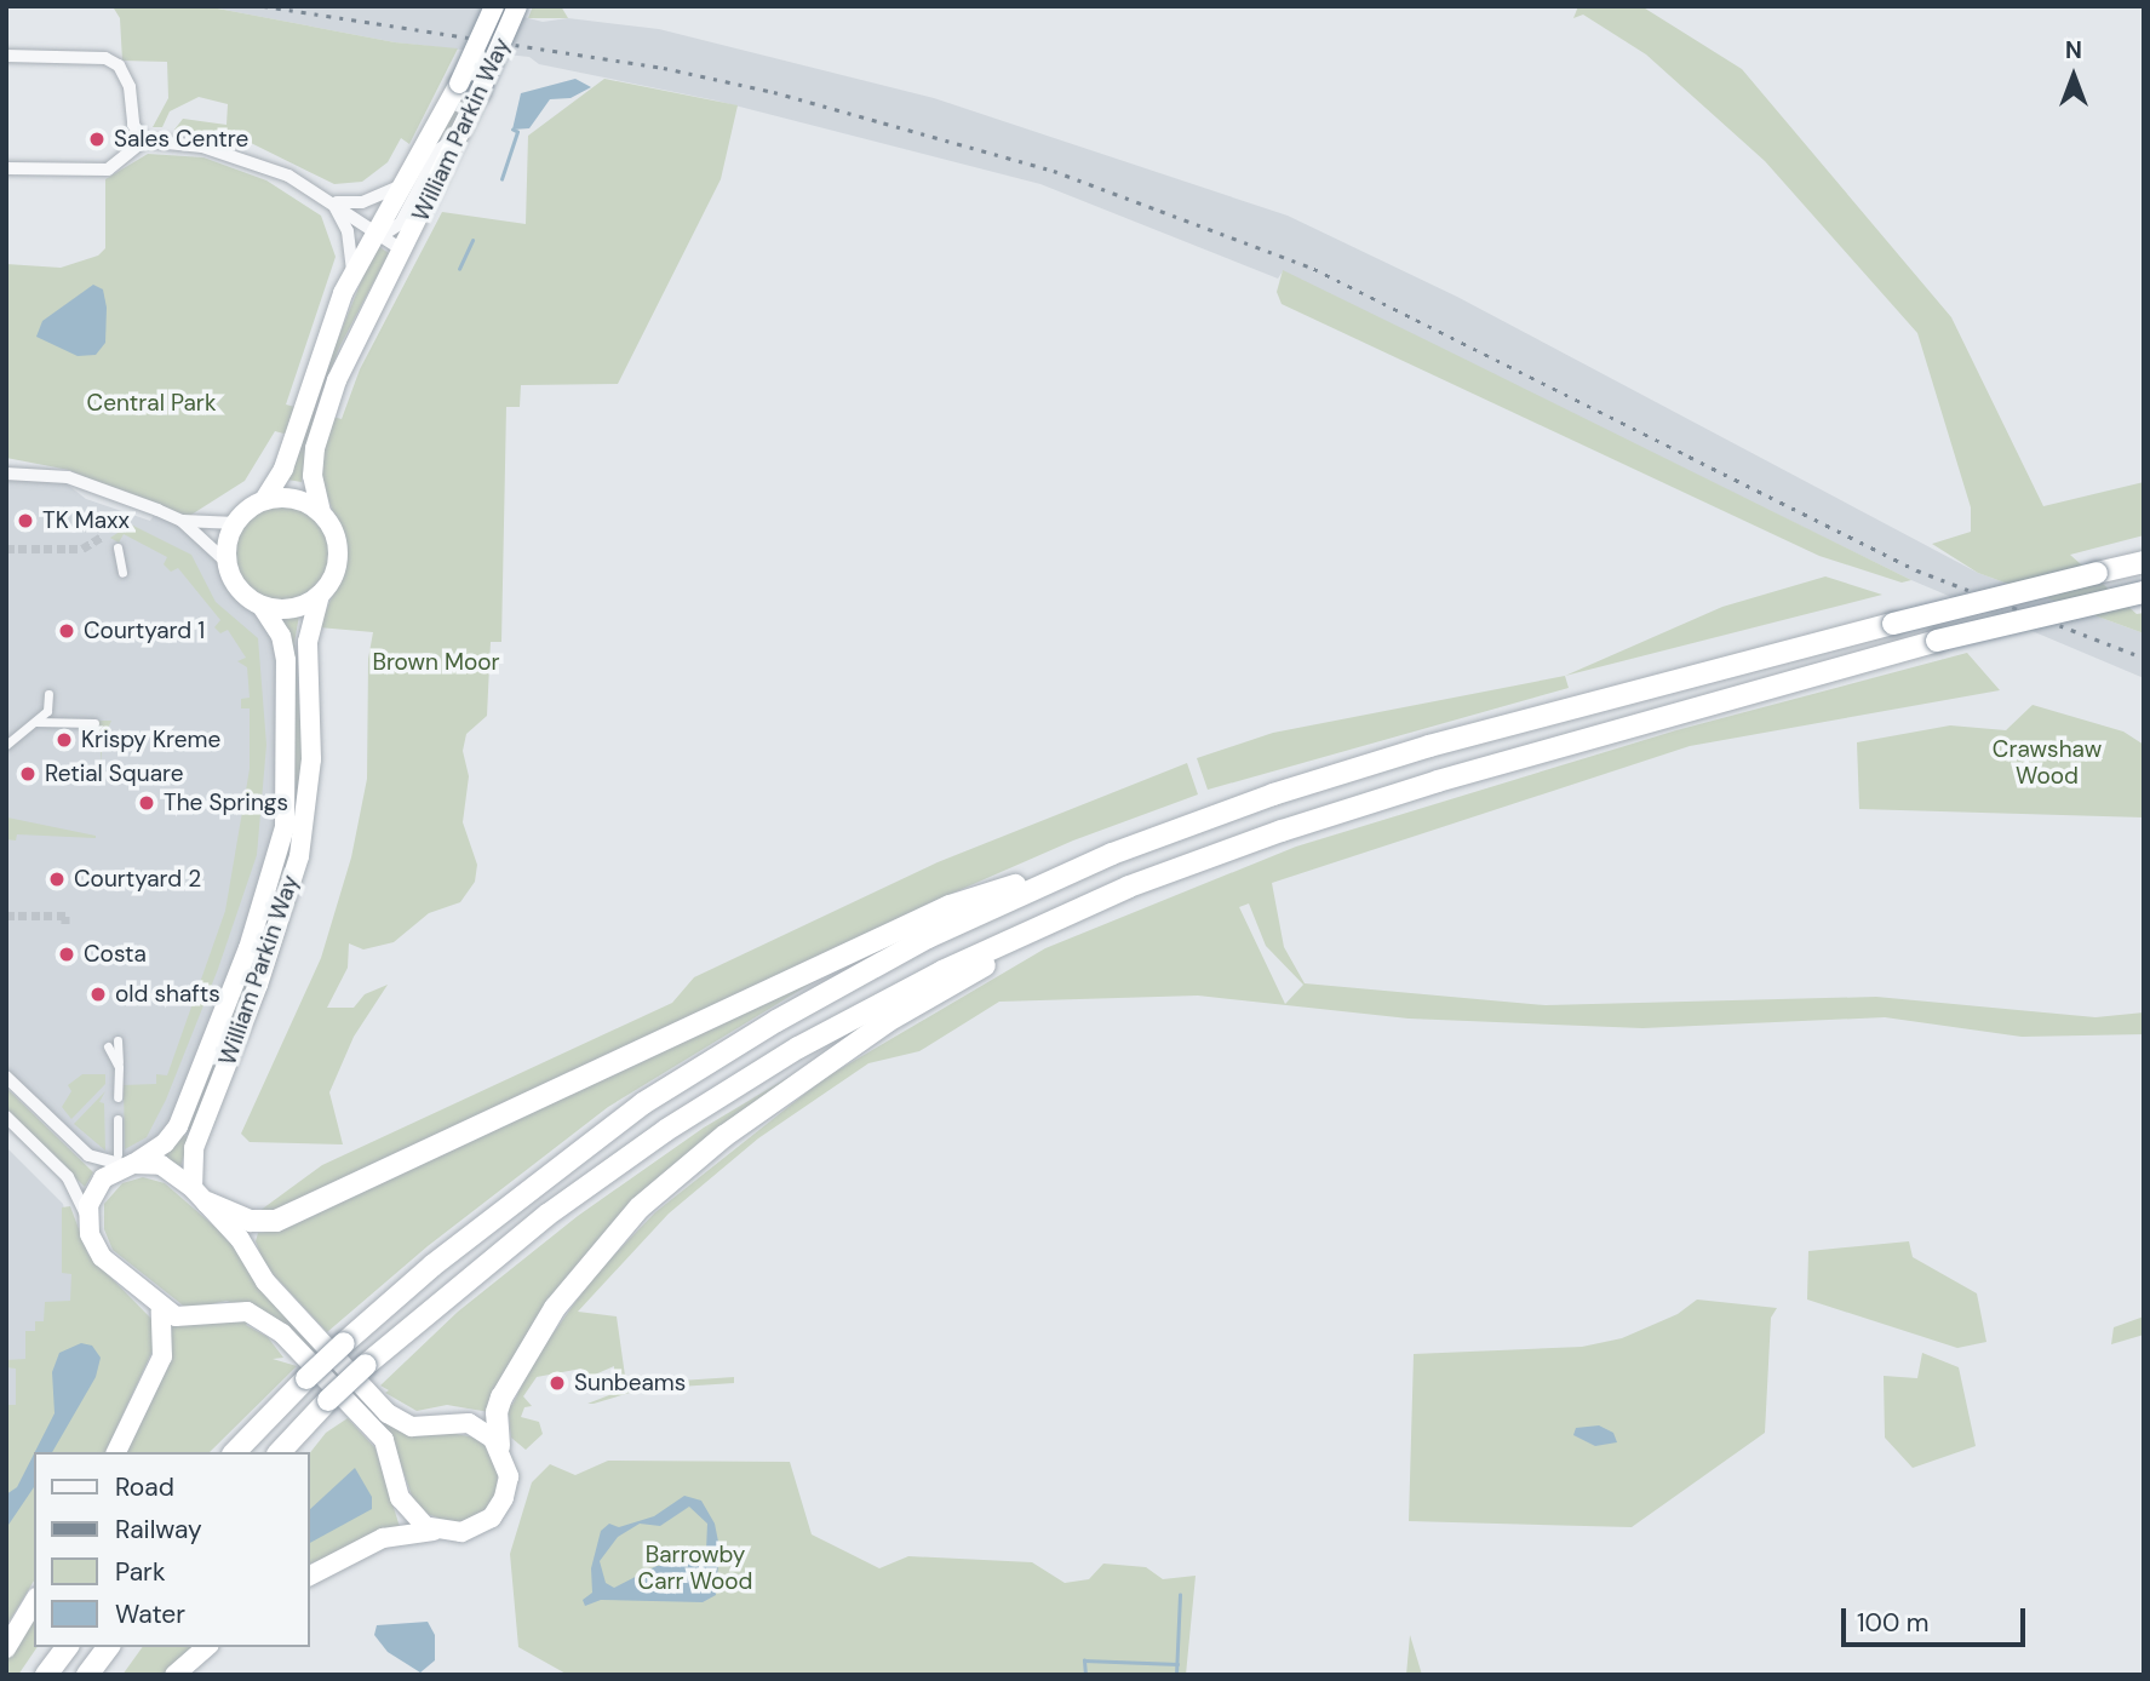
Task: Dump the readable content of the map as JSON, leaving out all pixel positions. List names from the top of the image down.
{
  "streets": {
    "highway": ["William Parkin Way"]
  },
  "parks": [
    "Central Park",
    "Brown Moor",
    "Crawshaw Wood",
    "Barrowby Carr Wood"
  ],
  "places": [
    "Sales Centre",
    "TK Maxx",
    "Courtyard 1",
    "Krispy Kreme",
    "Retial Square",
    "The Springs",
    "Courtyard 2",
    "Costa",
    "old shafts",
    "Sunbeams"
  ],
  "legend": [
    "Road",
    "Railway",
    "Park",
    "Water"
  ],
  "scale_bar": "100 m",
  "north": "top"
}
